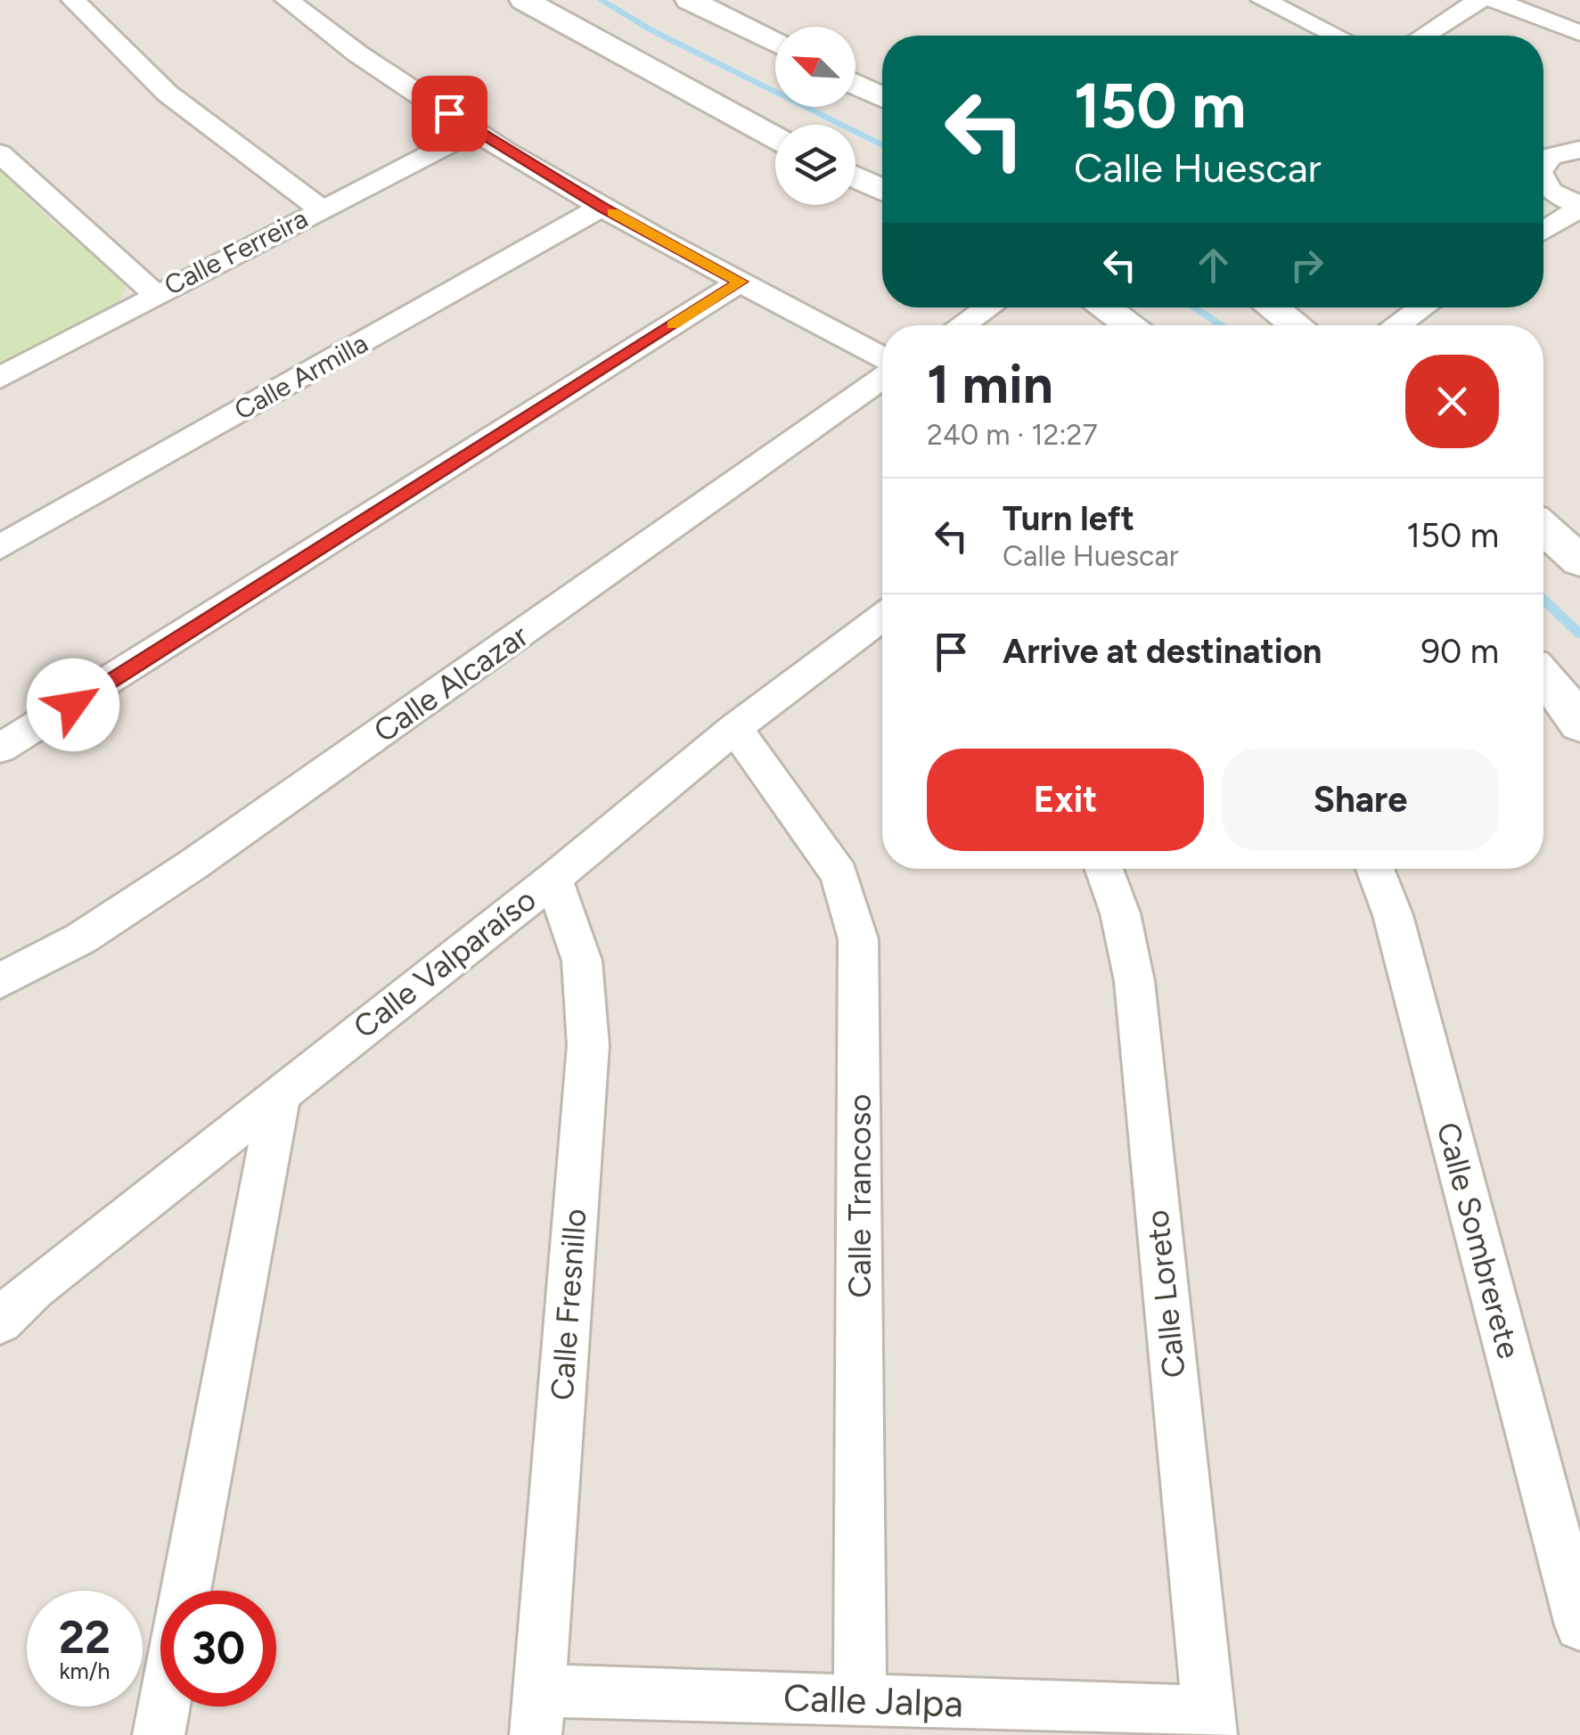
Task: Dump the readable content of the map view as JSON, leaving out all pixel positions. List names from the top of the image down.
{
  "streets": {
    "street": [
      "Calle Ferreira",
      "Calle Armilla",
      "Calle Alcazar",
      "Calle Valparaíso",
      "Calle Trancoso",
      "Calle Sombrerete",
      "Calle Loreto",
      "Calle Fresnillo",
      "Calle Jalpa"
    ]
  },
  "crossings": [
    ["Calle Valparaíso", "Calle Trancoso"],
    ["Calle Valparaíso", "Calle Fresnillo"],
    ["Calle Trancoso", "Calle Jalpa"],
    ["Calle Loreto", "Calle Jalpa"],
    ["Calle Fresnillo", "Calle Jalpa"]
  ],
  "north": "top left",
  "page": {
    "turn": ["150 m", "Calle Huescar"],
    "heading": ["1 min", "240 m · 12:27"],
    "list": [
      {
        "name": "Turn left",
        "note": "Calle Huescar",
        "value": "150 m"
      },
      {
        "name": "Arrive at destination",
        "value": "90 m"
      }
    ],
    "buttons": ["Exit", "Share"],
    "speed": "22 km/h",
    "limit": "30"
  }
}
